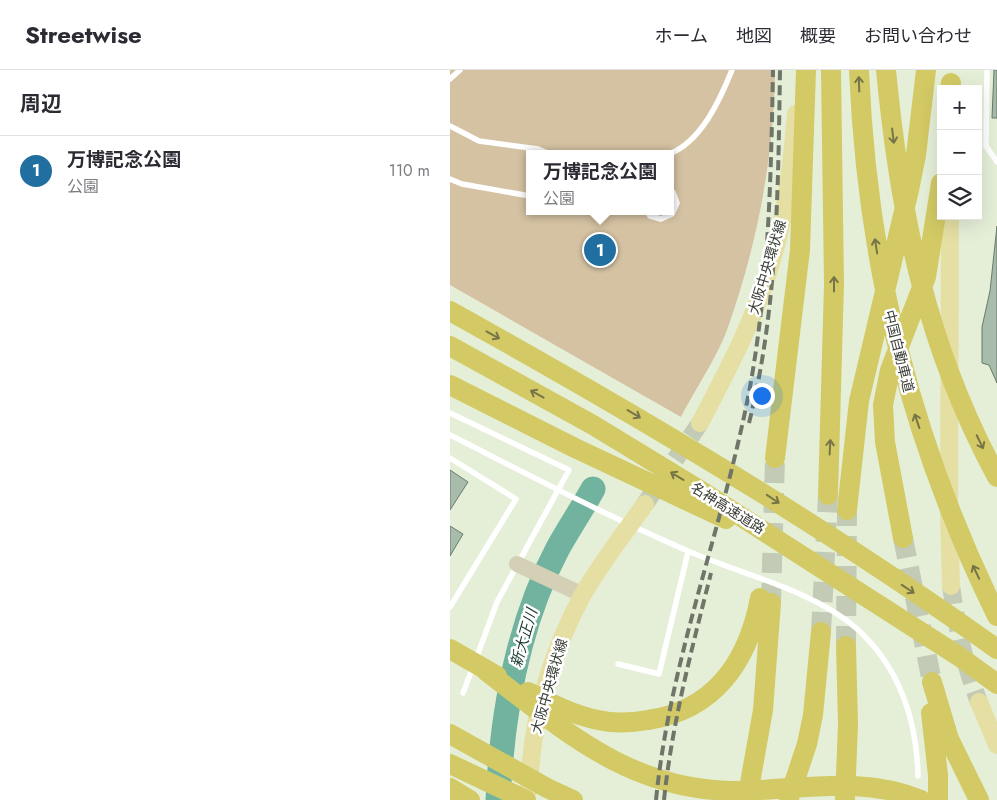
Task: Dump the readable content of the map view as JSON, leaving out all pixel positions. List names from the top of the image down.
{
  "streets": {
    "highway": ["中国自動車道", "名神高速道路"],
    "main road": ["大阪中央環状線"]
  },
  "water": ["新大正川"],
  "page": {
    "header": "Streetwise",
    "nav": [
      "ホーム",
      "地図",
      "概要",
      "お問い合わせ"
    ],
    "heading": "周辺",
    "map_buttons": ["+", "−"],
    "list": [
      {
        "mark": "1",
        "name": "万博記念公園",
        "note": "公園",
        "value": "110 m"
      }
    ],
    "popup": ["万博記念公園", "公園"],
    "pins": "1"
  }
}
